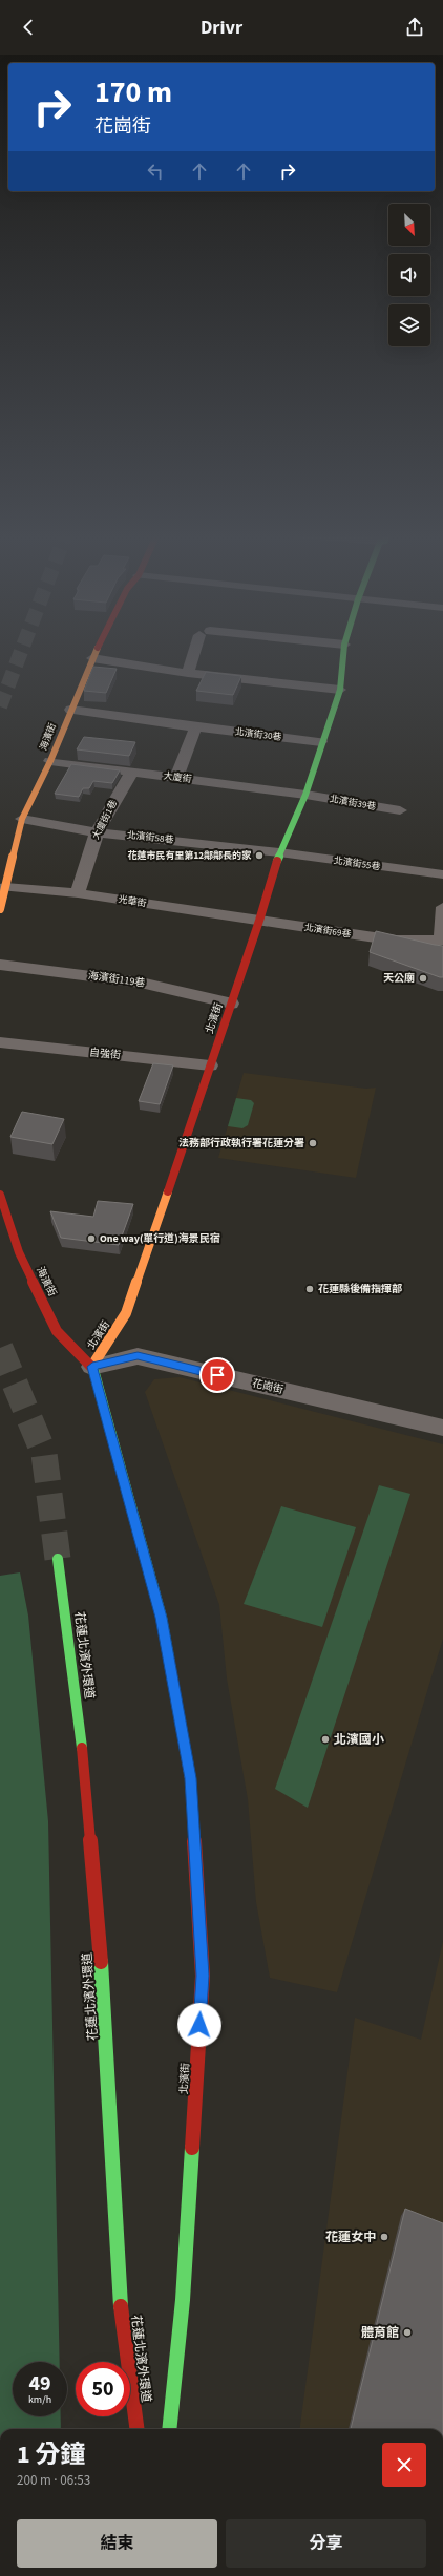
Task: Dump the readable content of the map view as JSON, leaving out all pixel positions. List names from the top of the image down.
{
  "streets": {
    "main road": ["海濱街", "北濱街", "花蓮北濱外環道"],
    "street": [
      "北濱街30巷",
      "大廈街",
      "北濱街39巷",
      "大廈街1巷",
      "北濱街58巷",
      "北濱街55巷",
      "光華街",
      "北濱街69巷",
      "海濱街119巷",
      "自強街",
      "花崗街"
    ]
  },
  "crossings": [
    ["北濱街30巷", "海濱街"],
    ["北濱街30巷", "北濱街"],
    ["海濱街", "大廈街"],
    ["海濱街", "北濱街58巷"],
    ["海濱街", "光華街"],
    ["海濱街", "北濱街"],
    ["海濱街", "花崗街"],
    ["大廈街", "北濱街39巷"],
    ["大廈街", "大廈街1巷"],
    ["大廈街", "北濱街"],
    ["北濱街39巷", "北濱街"],
    ["大廈街1巷", "北濱街58巷"],
    ["大廈街1巷", "光華街"],
    ["北濱街58巷", "北濱街55巷"],
    ["北濱街58巷", "北濱街"],
    ["北濱街55巷", "北濱街"],
    ["光華街", "北濱街69巷"],
    ["光華街", "北濱街"],
    ["北濱街69巷", "北濱街"],
    ["海濱街119巷", "北濱街"],
    ["北濱街", "自強街"],
    ["北濱街", "花崗街"]
  ],
  "places": [
    "花蓮市民有里第12鄰鄰長的家",
    "天公廟",
    "法務部行政執行署花蓮分署",
    "One way(單行道)海景民宿",
    "花蓮縣後備指揮部",
    "北濱國小",
    "花蓮女中",
    "體育館"
  ],
  "north": "bottom right",
  "page": {
    "header": "Drivr",
    "turn": ["170 m", "花崗街"],
    "speed": "49 km/h",
    "limit": "50",
    "heading": ["1 分鐘", "200 m · 06:53"],
    "buttons": ["結束", "分享"]
  }
}
